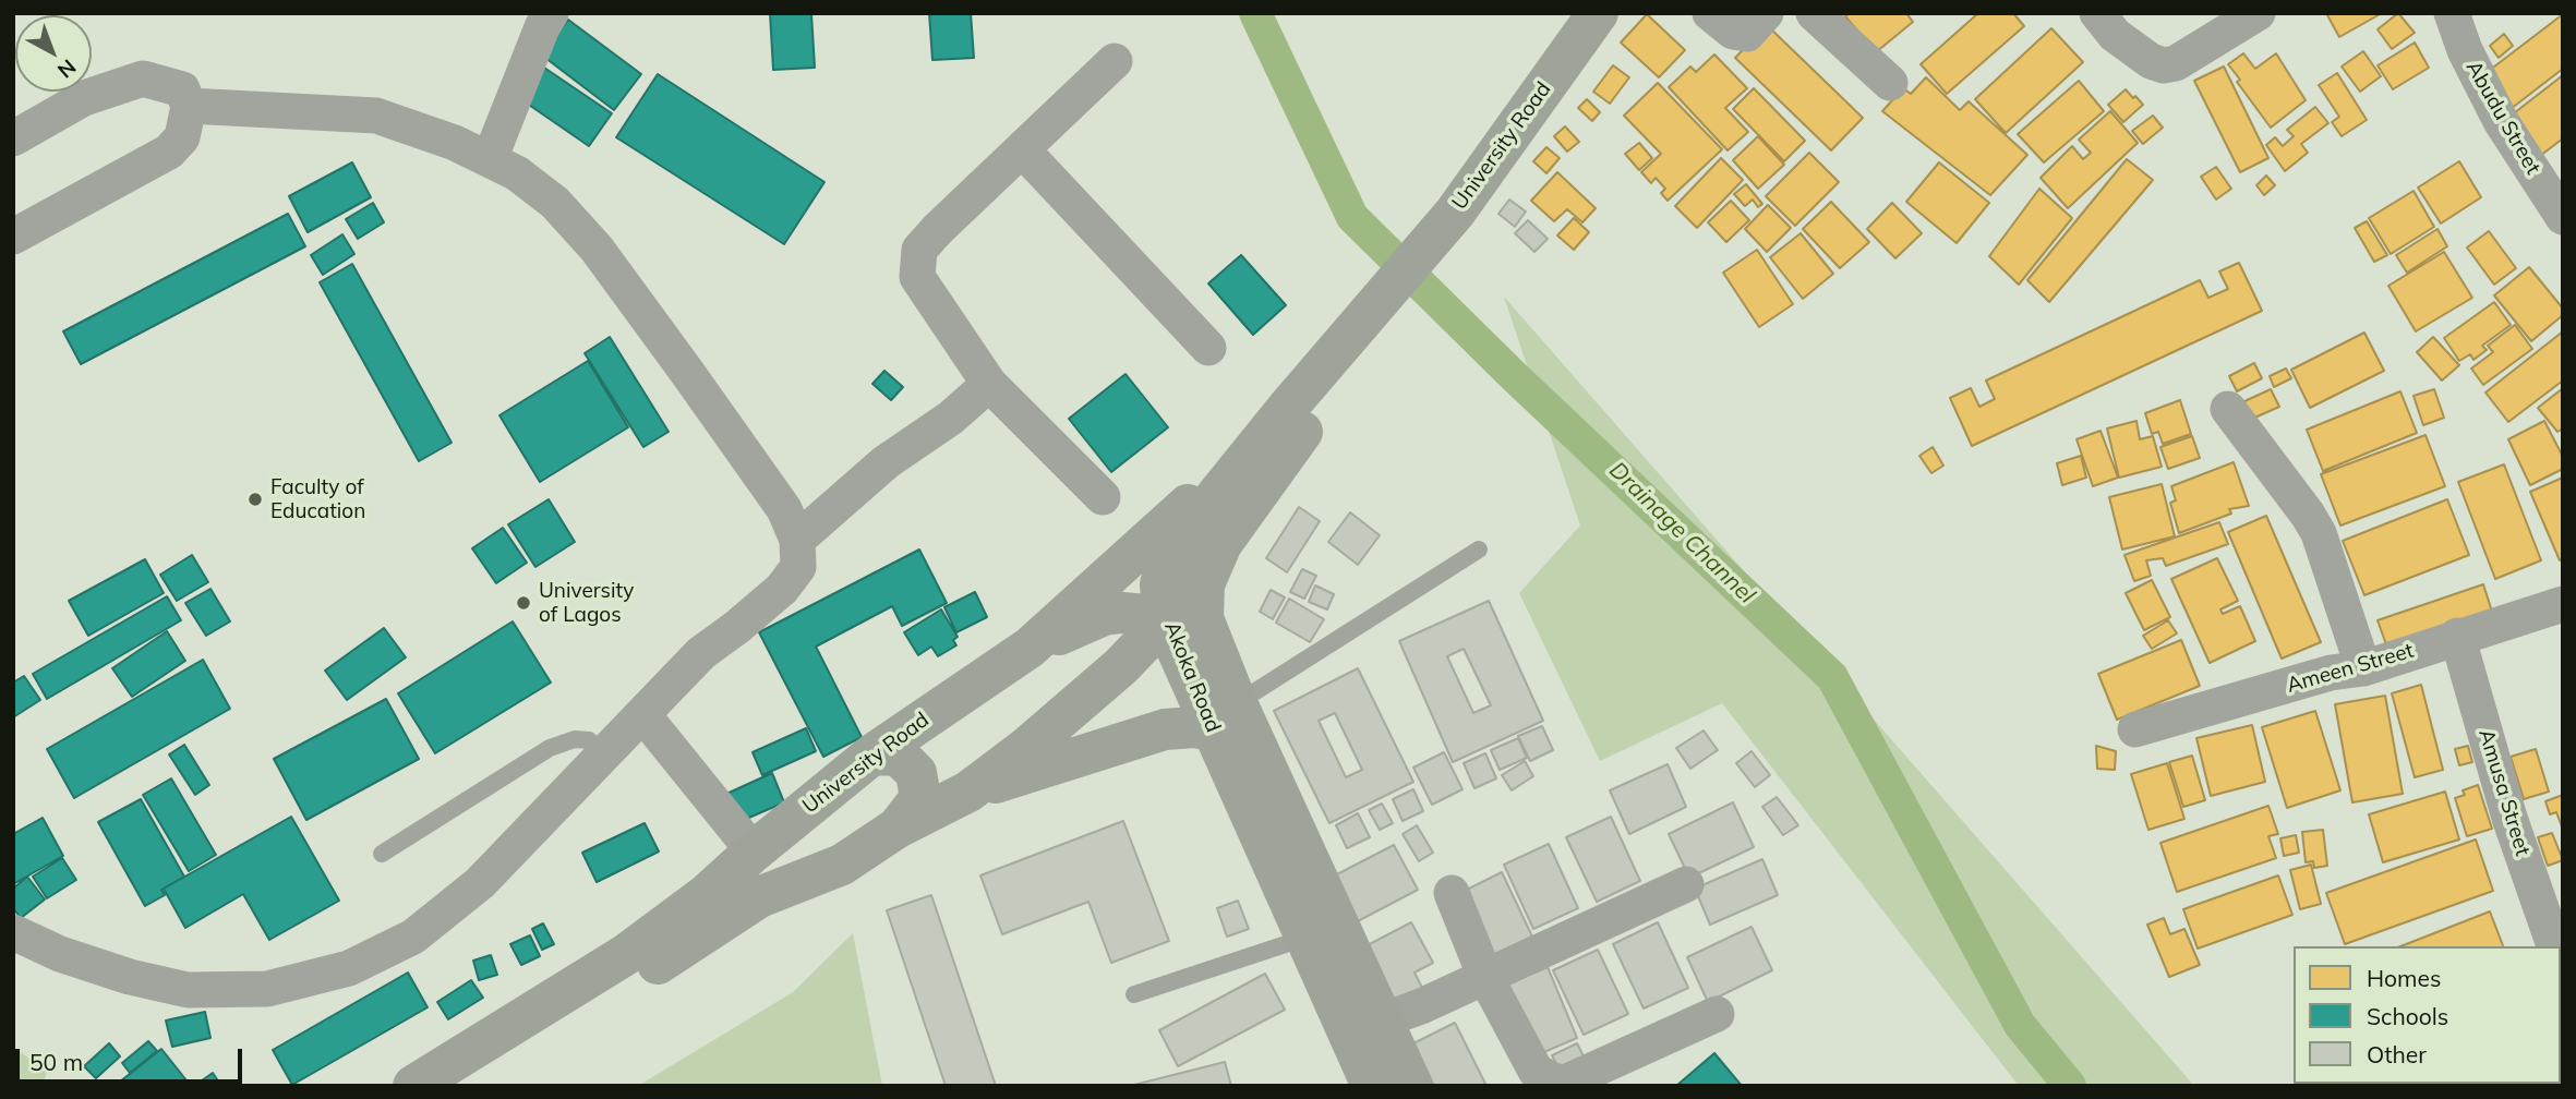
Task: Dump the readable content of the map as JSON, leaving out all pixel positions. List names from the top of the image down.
{
  "streets": {
    "main road": ["University Road", "Akoka Road"],
    "street": ["Abudu Street", "Ameen Street", "Amusa Street"]
  },
  "crossings": [
    ["University Road", "Akoka Road"],
    ["Ameen Street", "Amusa Street"]
  ],
  "water": ["Drainage Channel"],
  "places": ["Faculty of Education", "University of Lagos"],
  "legend": ["Homes", "Schools", "Other"],
  "scale_bar": "50 m",
  "north": "bottom right"
}
